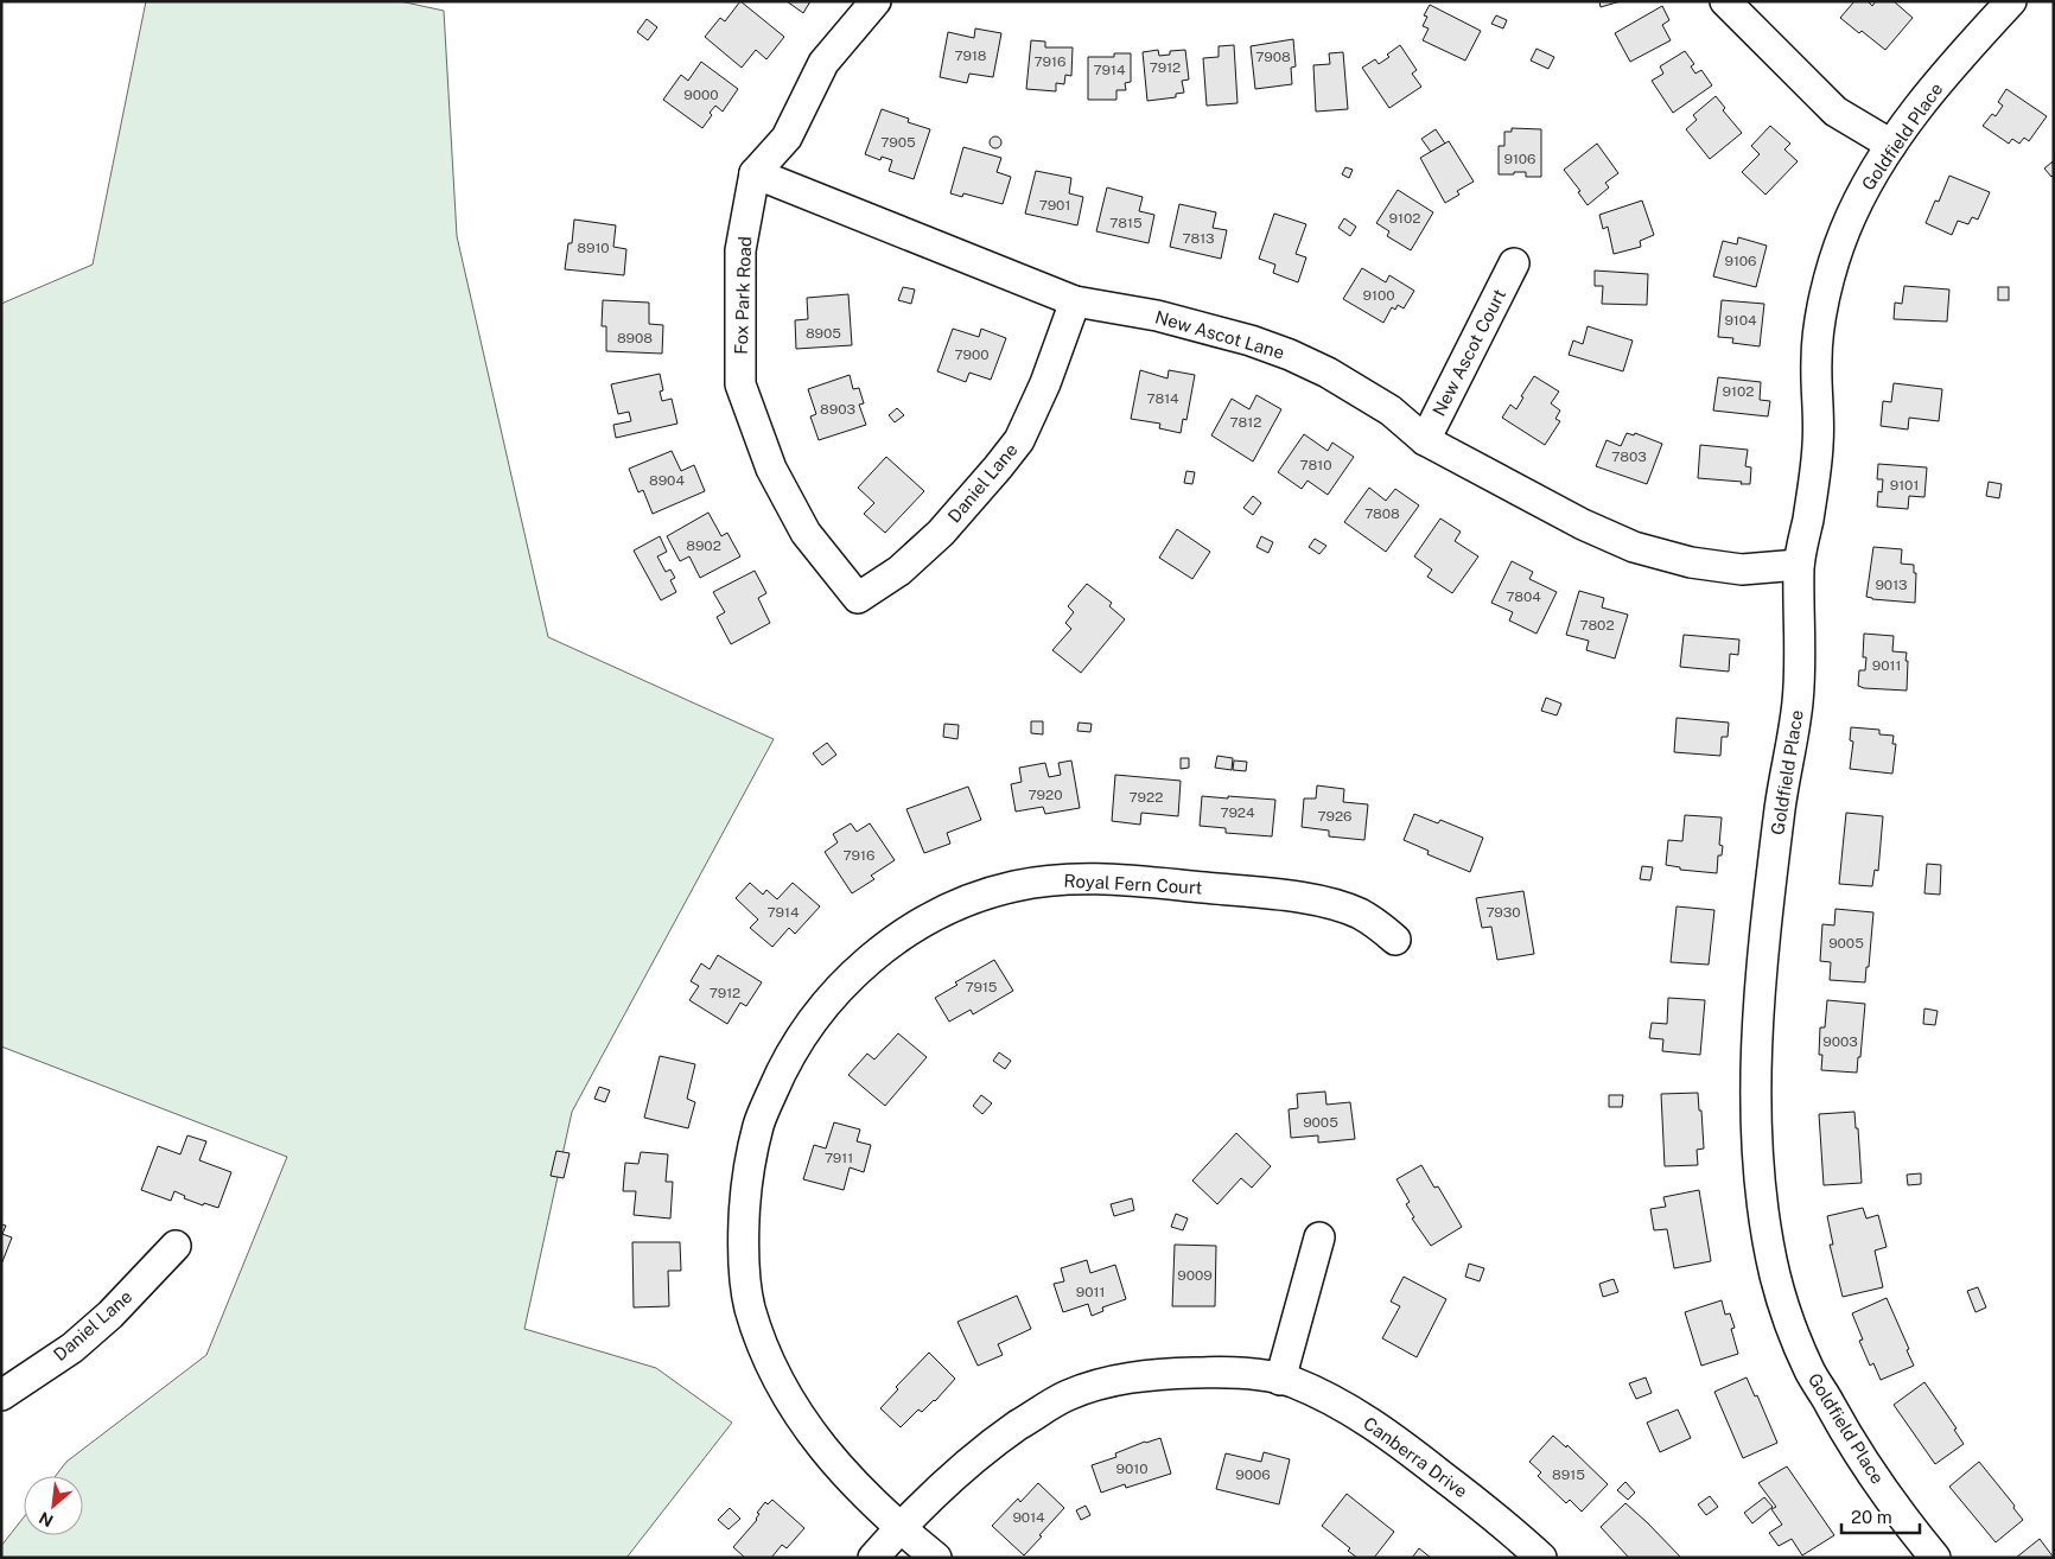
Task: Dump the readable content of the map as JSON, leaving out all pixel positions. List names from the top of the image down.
{
  "streets": {
    "street": [
      "Goldfield Place",
      "Fox Park Road",
      "New Ascot Lane",
      "New Ascot Court",
      "Daniel Lane",
      "Royal Fern Court",
      "Canberra Drive"
    ]
  },
  "crossings": [
    ["Goldfield Place", "New Ascot Lane"],
    ["Fox Park Road", "New Ascot Lane"],
    ["Fox Park Road", "Daniel Lane"],
    ["New Ascot Lane", "New Ascot Court"],
    ["New Ascot Lane", "Daniel Lane"],
    ["Royal Fern Court", "Canberra Drive"]
  ],
  "house_numbers": [
    "7918",
    "7908",
    "7916",
    "7912",
    "7914",
    "9000",
    "7905",
    "9106",
    "7901",
    "9102",
    "7815",
    "7813",
    "8910",
    "9106",
    "9100",
    "9104",
    "8905",
    "8908",
    "7900",
    "9102",
    "7814",
    "8903",
    "7812",
    "7803",
    "7810",
    "8904",
    "9101",
    "7808",
    "8902",
    "9013",
    "7804",
    "7802",
    "9011",
    "7920",
    "7922",
    "7924",
    "7926",
    "7916",
    "7914",
    "7930",
    "9005",
    "7915",
    "7912",
    "9003",
    "9005",
    "7911",
    "9009",
    "9011",
    "9010",
    "9006",
    "8915",
    "9014"
  ],
  "scale_bar": "20 m",
  "north": "bottom left"
}
